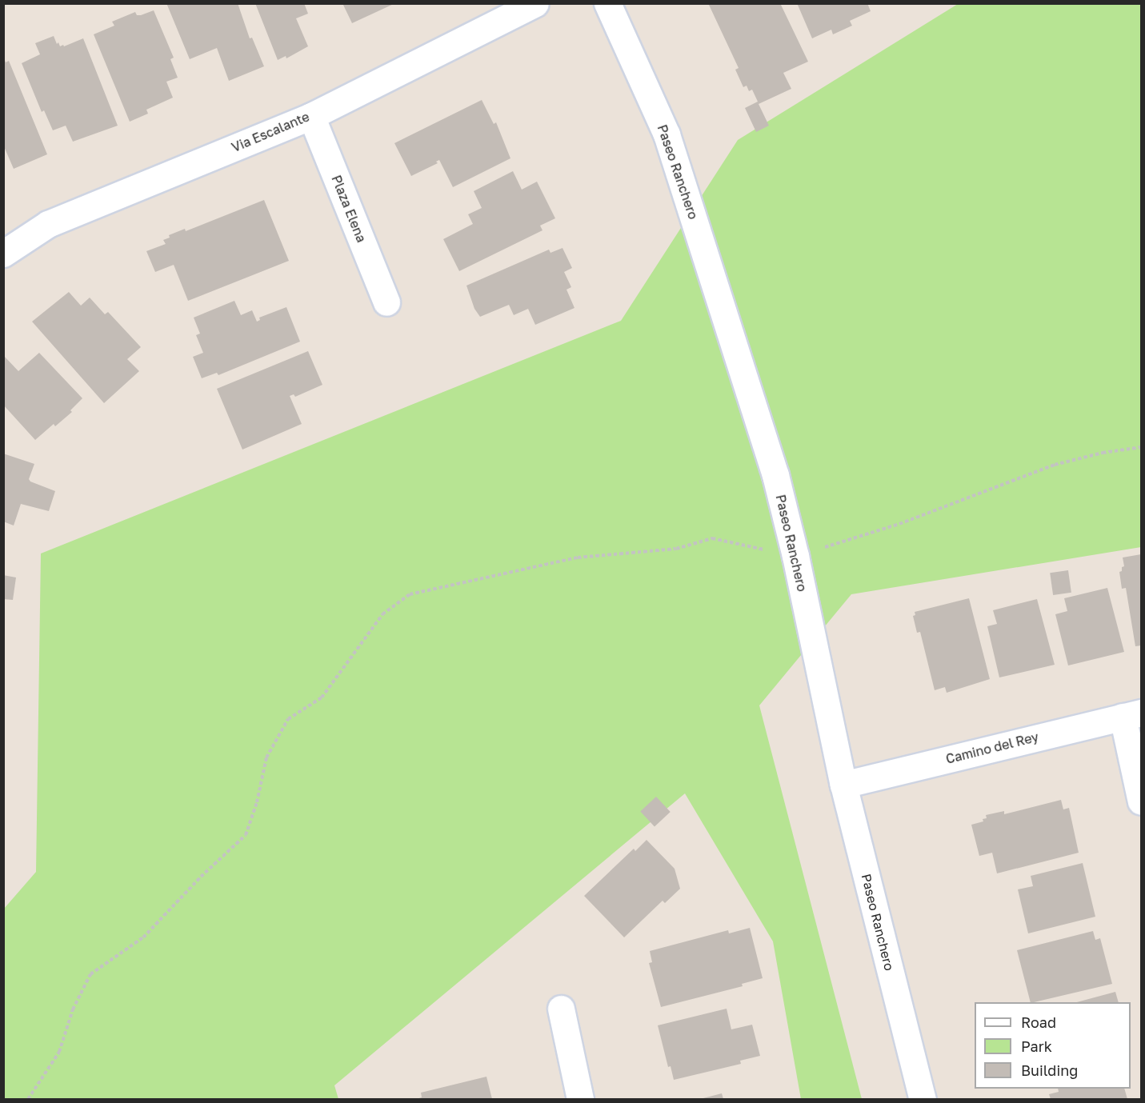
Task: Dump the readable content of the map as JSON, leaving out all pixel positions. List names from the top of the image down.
{
  "streets": {
    "street": [
      "Via Escalante",
      "Paseo Ranchero",
      "Plaza Elena",
      "Camino del Rey"
    ]
  },
  "crossings": [
    ["Via Escalante", "Plaza Elena"],
    ["Paseo Ranchero", "Camino del Rey"]
  ],
  "legend": ["Road", "Park", "Building"]
}
